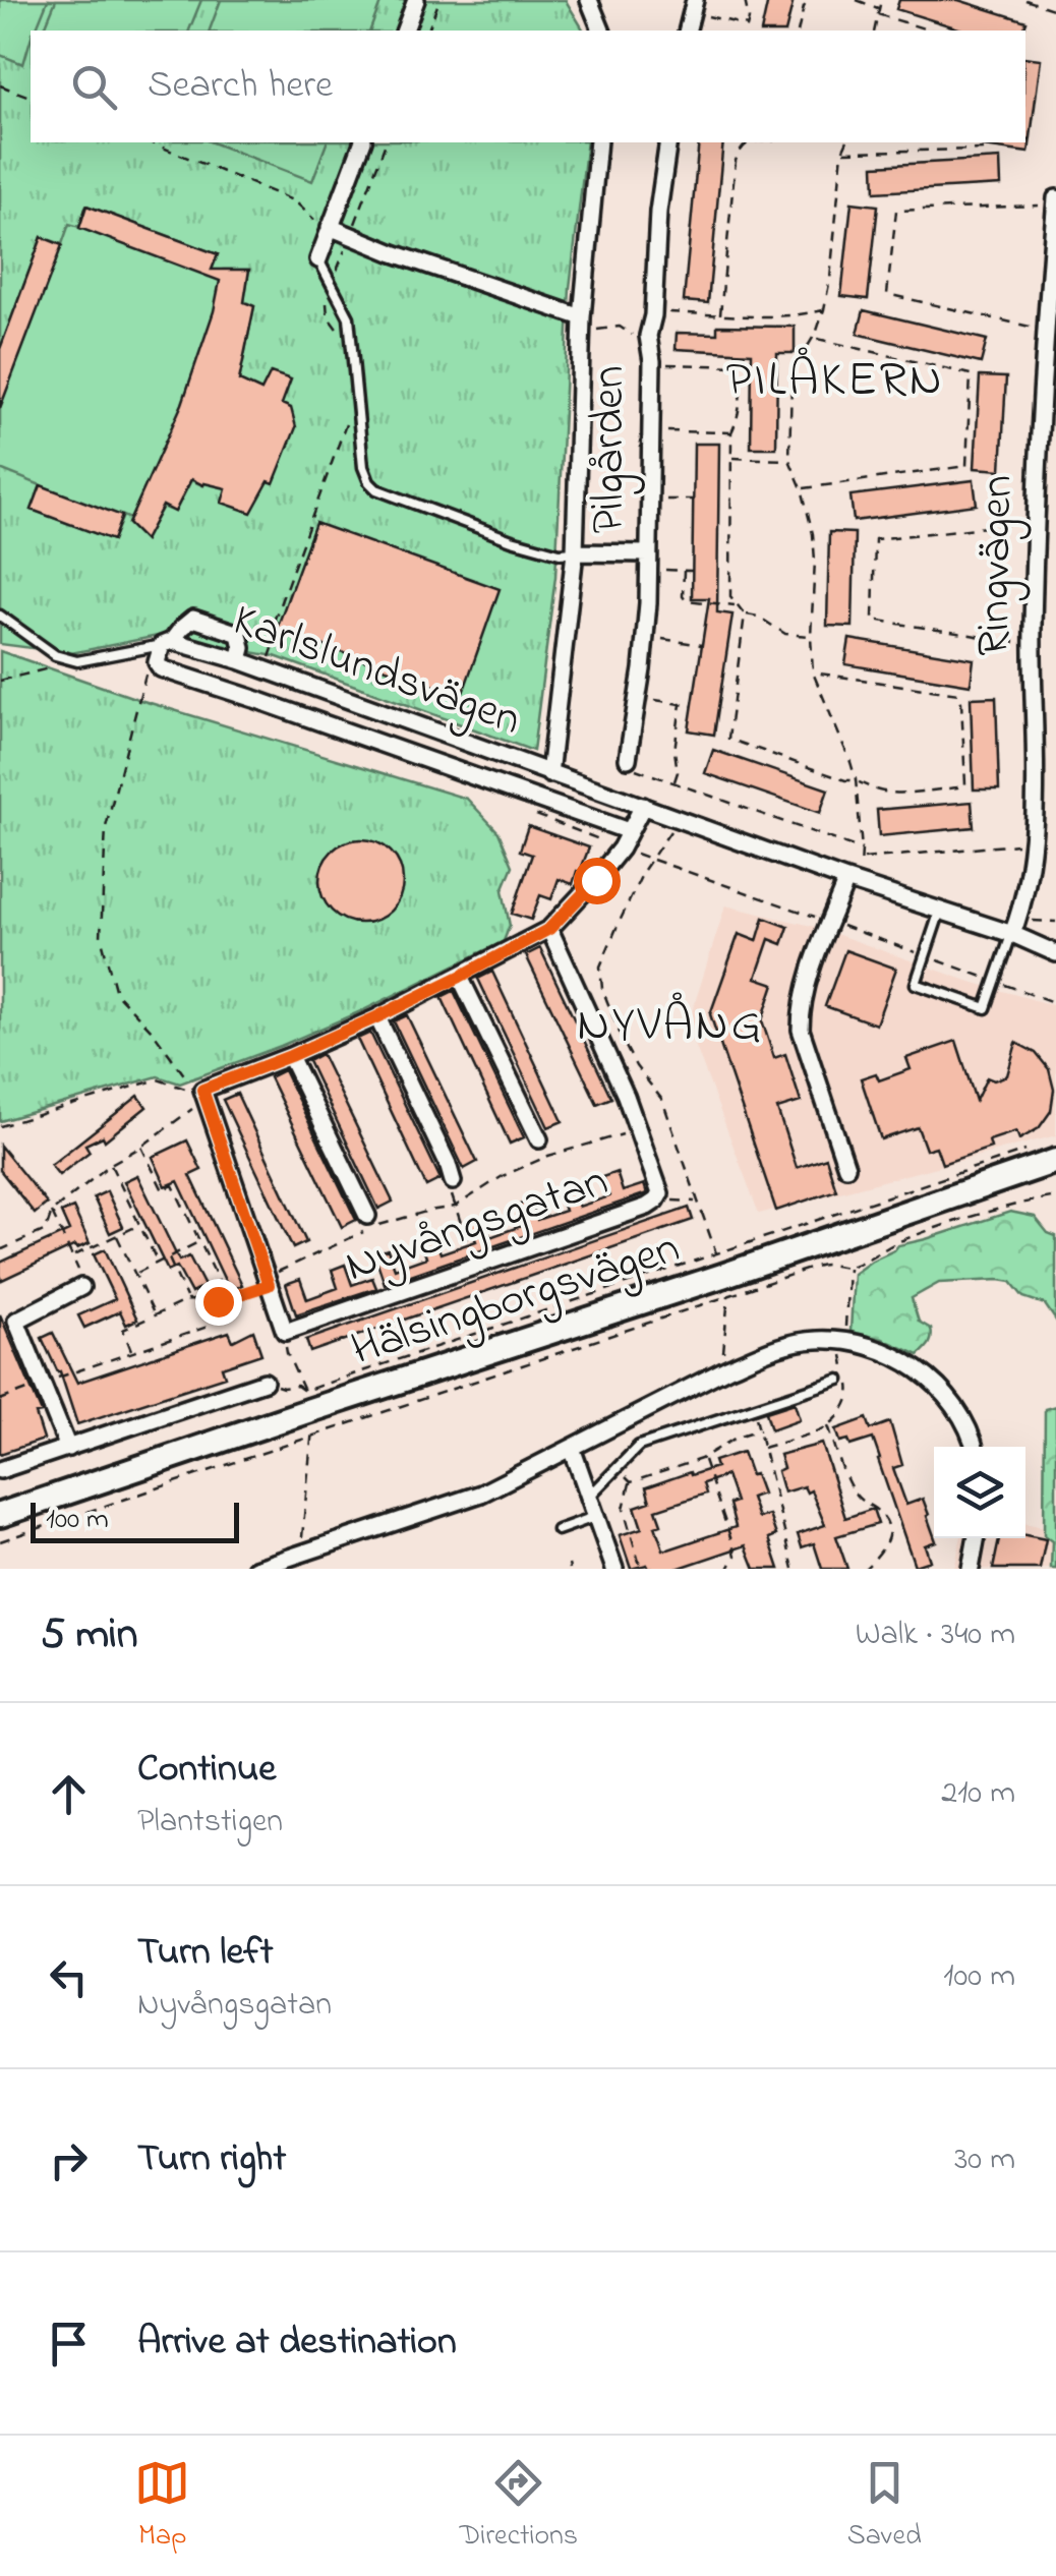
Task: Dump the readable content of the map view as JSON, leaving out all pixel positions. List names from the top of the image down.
{
  "streets": {
    "main road": ["Hälsingborgsvägen"],
    "street": [
      "Pilgården",
      "Ringvägen",
      "Karlslundsvägen",
      "Nyvångsgatan"
    ]
  },
  "crossings": [
    ["Ringvägen", "Karlslundsvägen"]
  ],
  "districts": ["PILÅKERN", "NYVÅNG"],
  "scale_bar": "100 m",
  "page": {
    "search": "Search here",
    "scale": "100 m",
    "heading": ["5 min", "Walk · 340 m"],
    "list": [
      ["Continue", "Plantstigen", "210 m"],
      ["Turn left", "Nyvångsgatan", "100 m"],
      ["Turn right", "30 m"],
      "Arrive at destination"
    ],
    "nav": ["Map", "Directions", "Saved"]
  }
}
